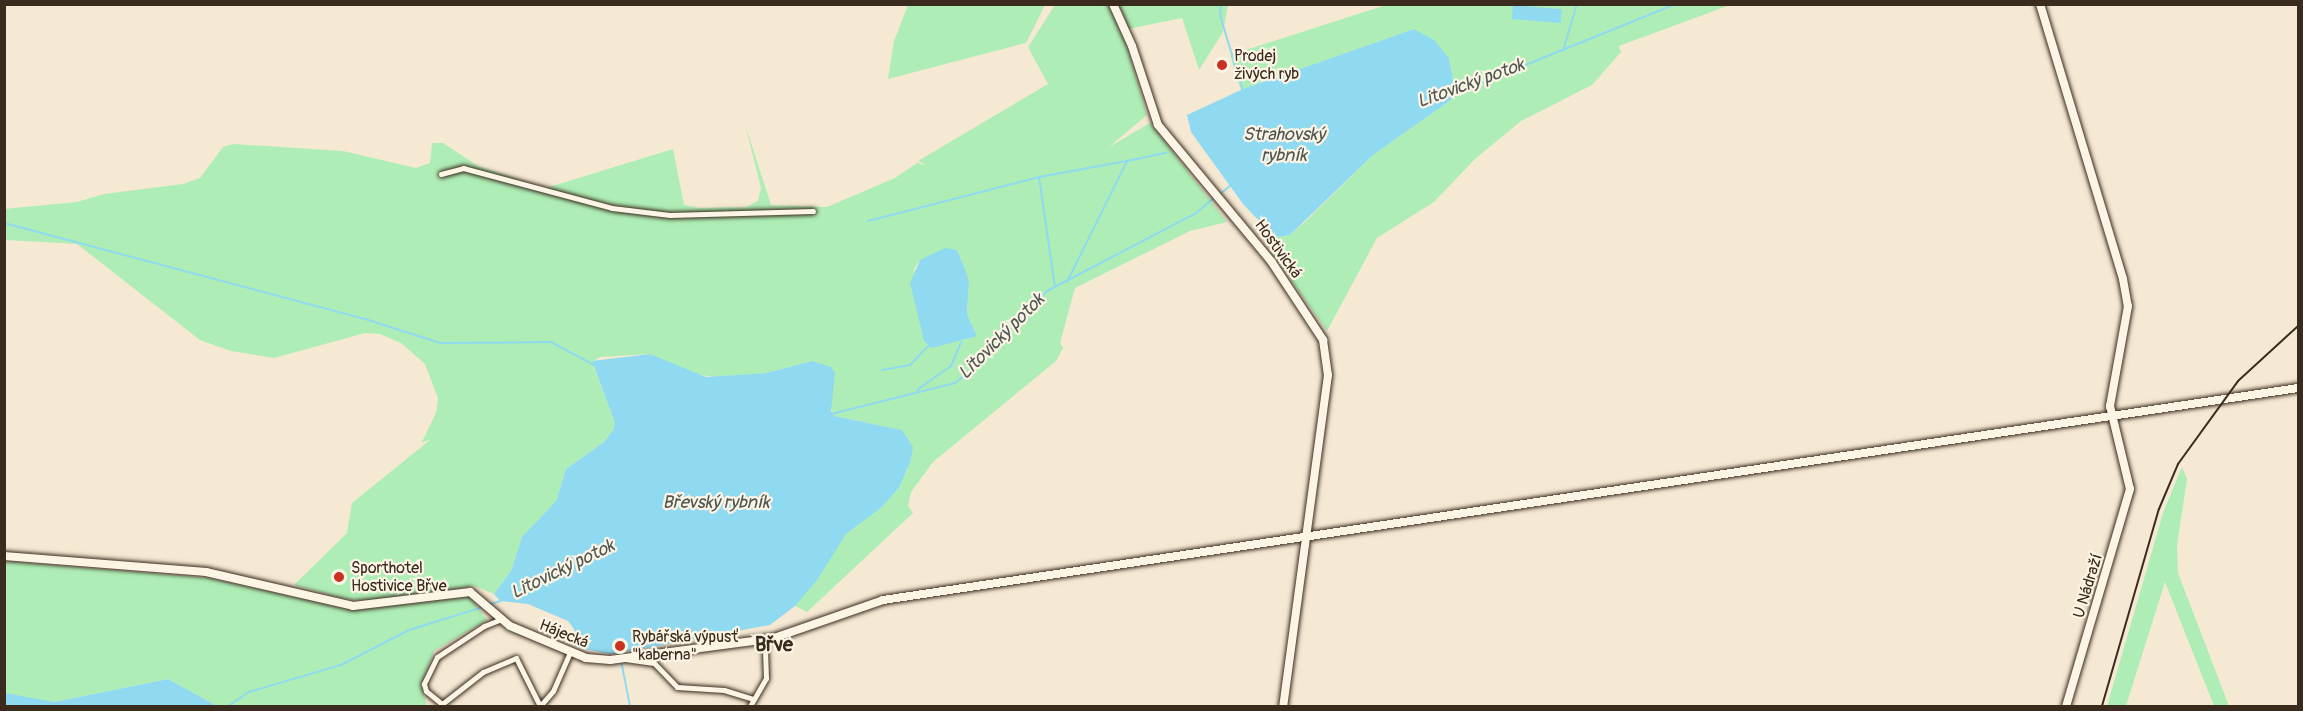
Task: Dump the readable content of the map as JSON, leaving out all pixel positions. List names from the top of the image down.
{
  "streets": {
    "street": ["Hostivická", "U Nádraží", "Hájecká"]
  },
  "crossings": [
    ["Hostivická", "Hájecká"],
    ["U Nádraží", "Hájecká"]
  ],
  "districts": ["Břve"],
  "water": ["Litovický potok", "Strahovský rybník", "Břevský rybník"],
  "places": ["Prodej živých ryb", "Sporthotel Hostivice Břve", "Rybářská výpusť \"kaberna\""]
}
